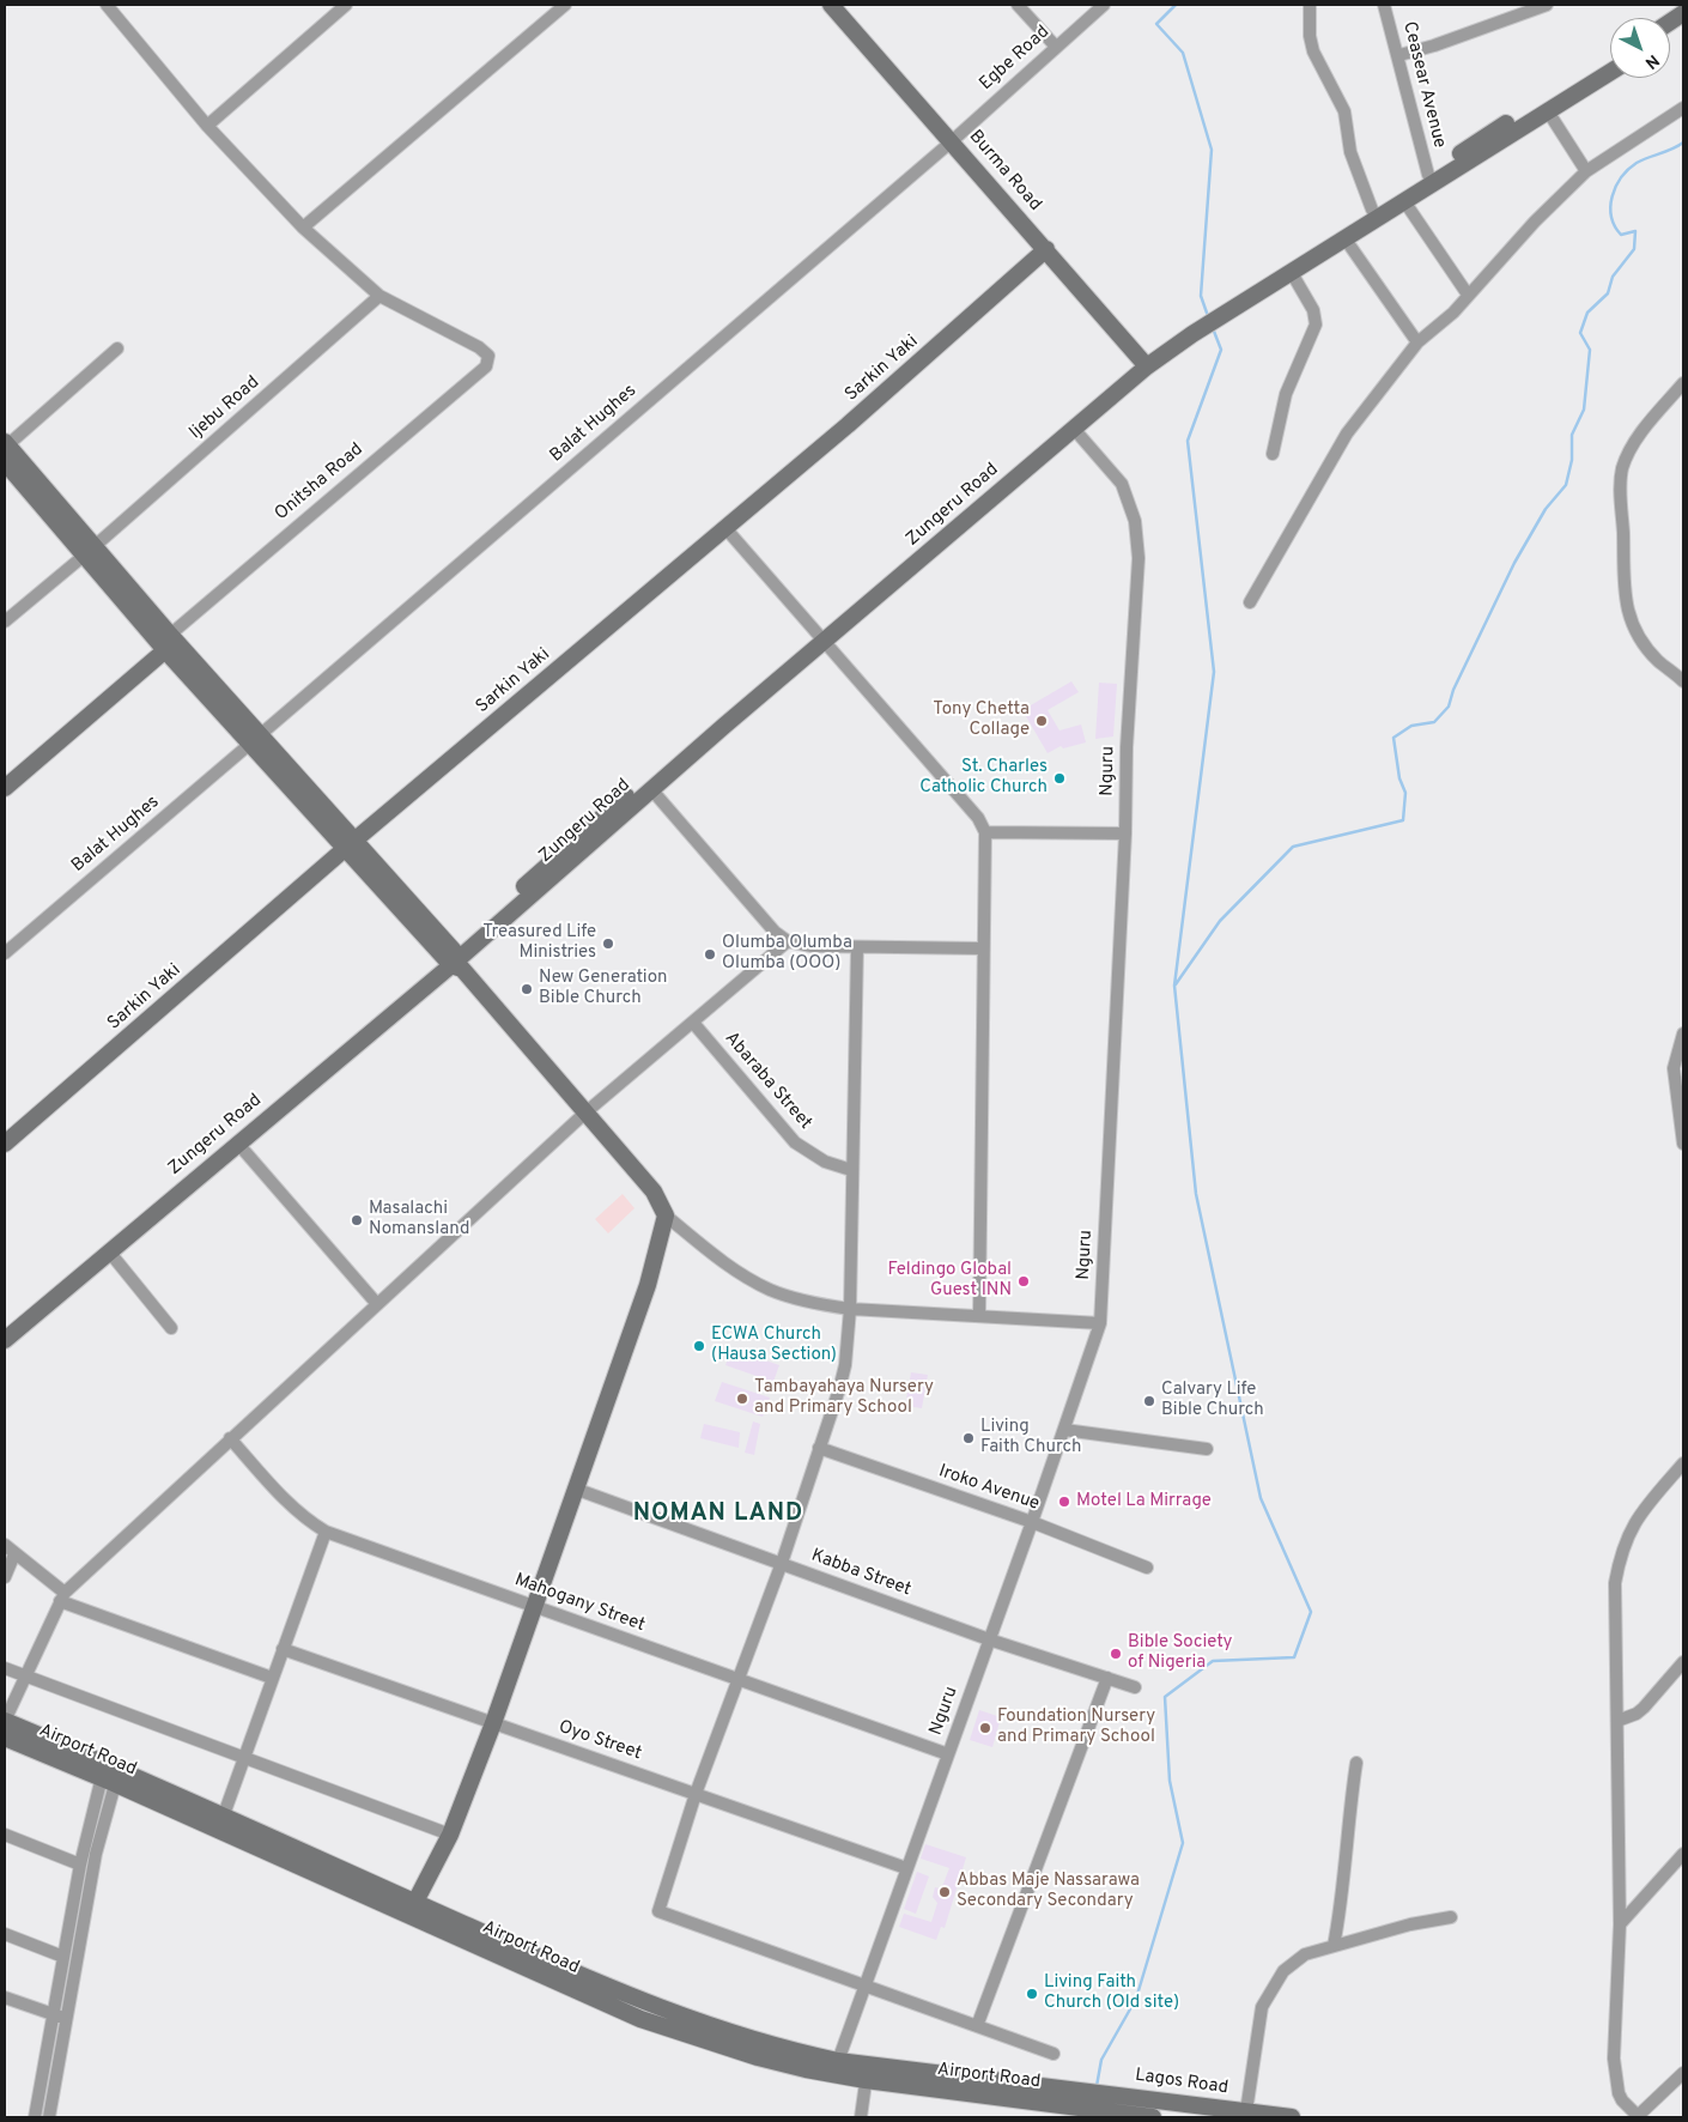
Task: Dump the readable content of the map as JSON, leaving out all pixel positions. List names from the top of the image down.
{
  "streets": {
    "street": [
      "Egbe Road",
      "Ceasear Avenue",
      "Burma Road",
      "Sarkin Yaki",
      "Ijebu Road",
      "Balat Hughes",
      "Onitsha Road",
      "Zungeru Road",
      "Nguru",
      "Abaraba Street",
      "Iroko Avenue",
      "Kabba Street",
      "Mahogany Street",
      "Oyo Street",
      "Airport Road",
      "Lagos Road"
    ]
  },
  "crossings": [
    ["Egbe Road", "Burma Road"],
    ["Egbe Road", "Balat Hughes"],
    ["Burma Road", "Sarkin Yaki"],
    ["Burma Road", "Balat Hughes"],
    ["Burma Road", "Zungeru Road"],
    ["Ijebu Road", "Onitsha Road"],
    ["Zungeru Road", "Nguru"],
    ["Nguru", "Iroko Avenue"],
    ["Nguru", "Kabba Street"],
    ["Nguru", "Mahogany Street"],
    ["Nguru", "Oyo Street"],
    ["Nguru", "Airport Road"],
    ["Airport Road", "Lagos Road"]
  ],
  "districts": ["NOMAN LAND"],
  "places": [
    "Tony Chetta Collage",
    "St. Charles Catholic Church",
    "Treasured Life Ministries",
    "Olumba Olumba Olumba (OOO)",
    "New Generation Bible Church",
    "Masalachi Nomansland",
    "Feldingo Global Guest INN",
    "ECWA Church (Hausa Section)",
    "Tambayahaya Nursery and Primary School",
    "Calvary Life Bible Church",
    "Living Faith Church",
    "Motel La Mirrage",
    "Bible Society of Nigeria",
    "Foundation Nursery and Primary School",
    "Abbas Maje Nassarawa Secondary Secondary",
    "Living Faith Church (Old site)"
  ],
  "north": "bottom right"
}
